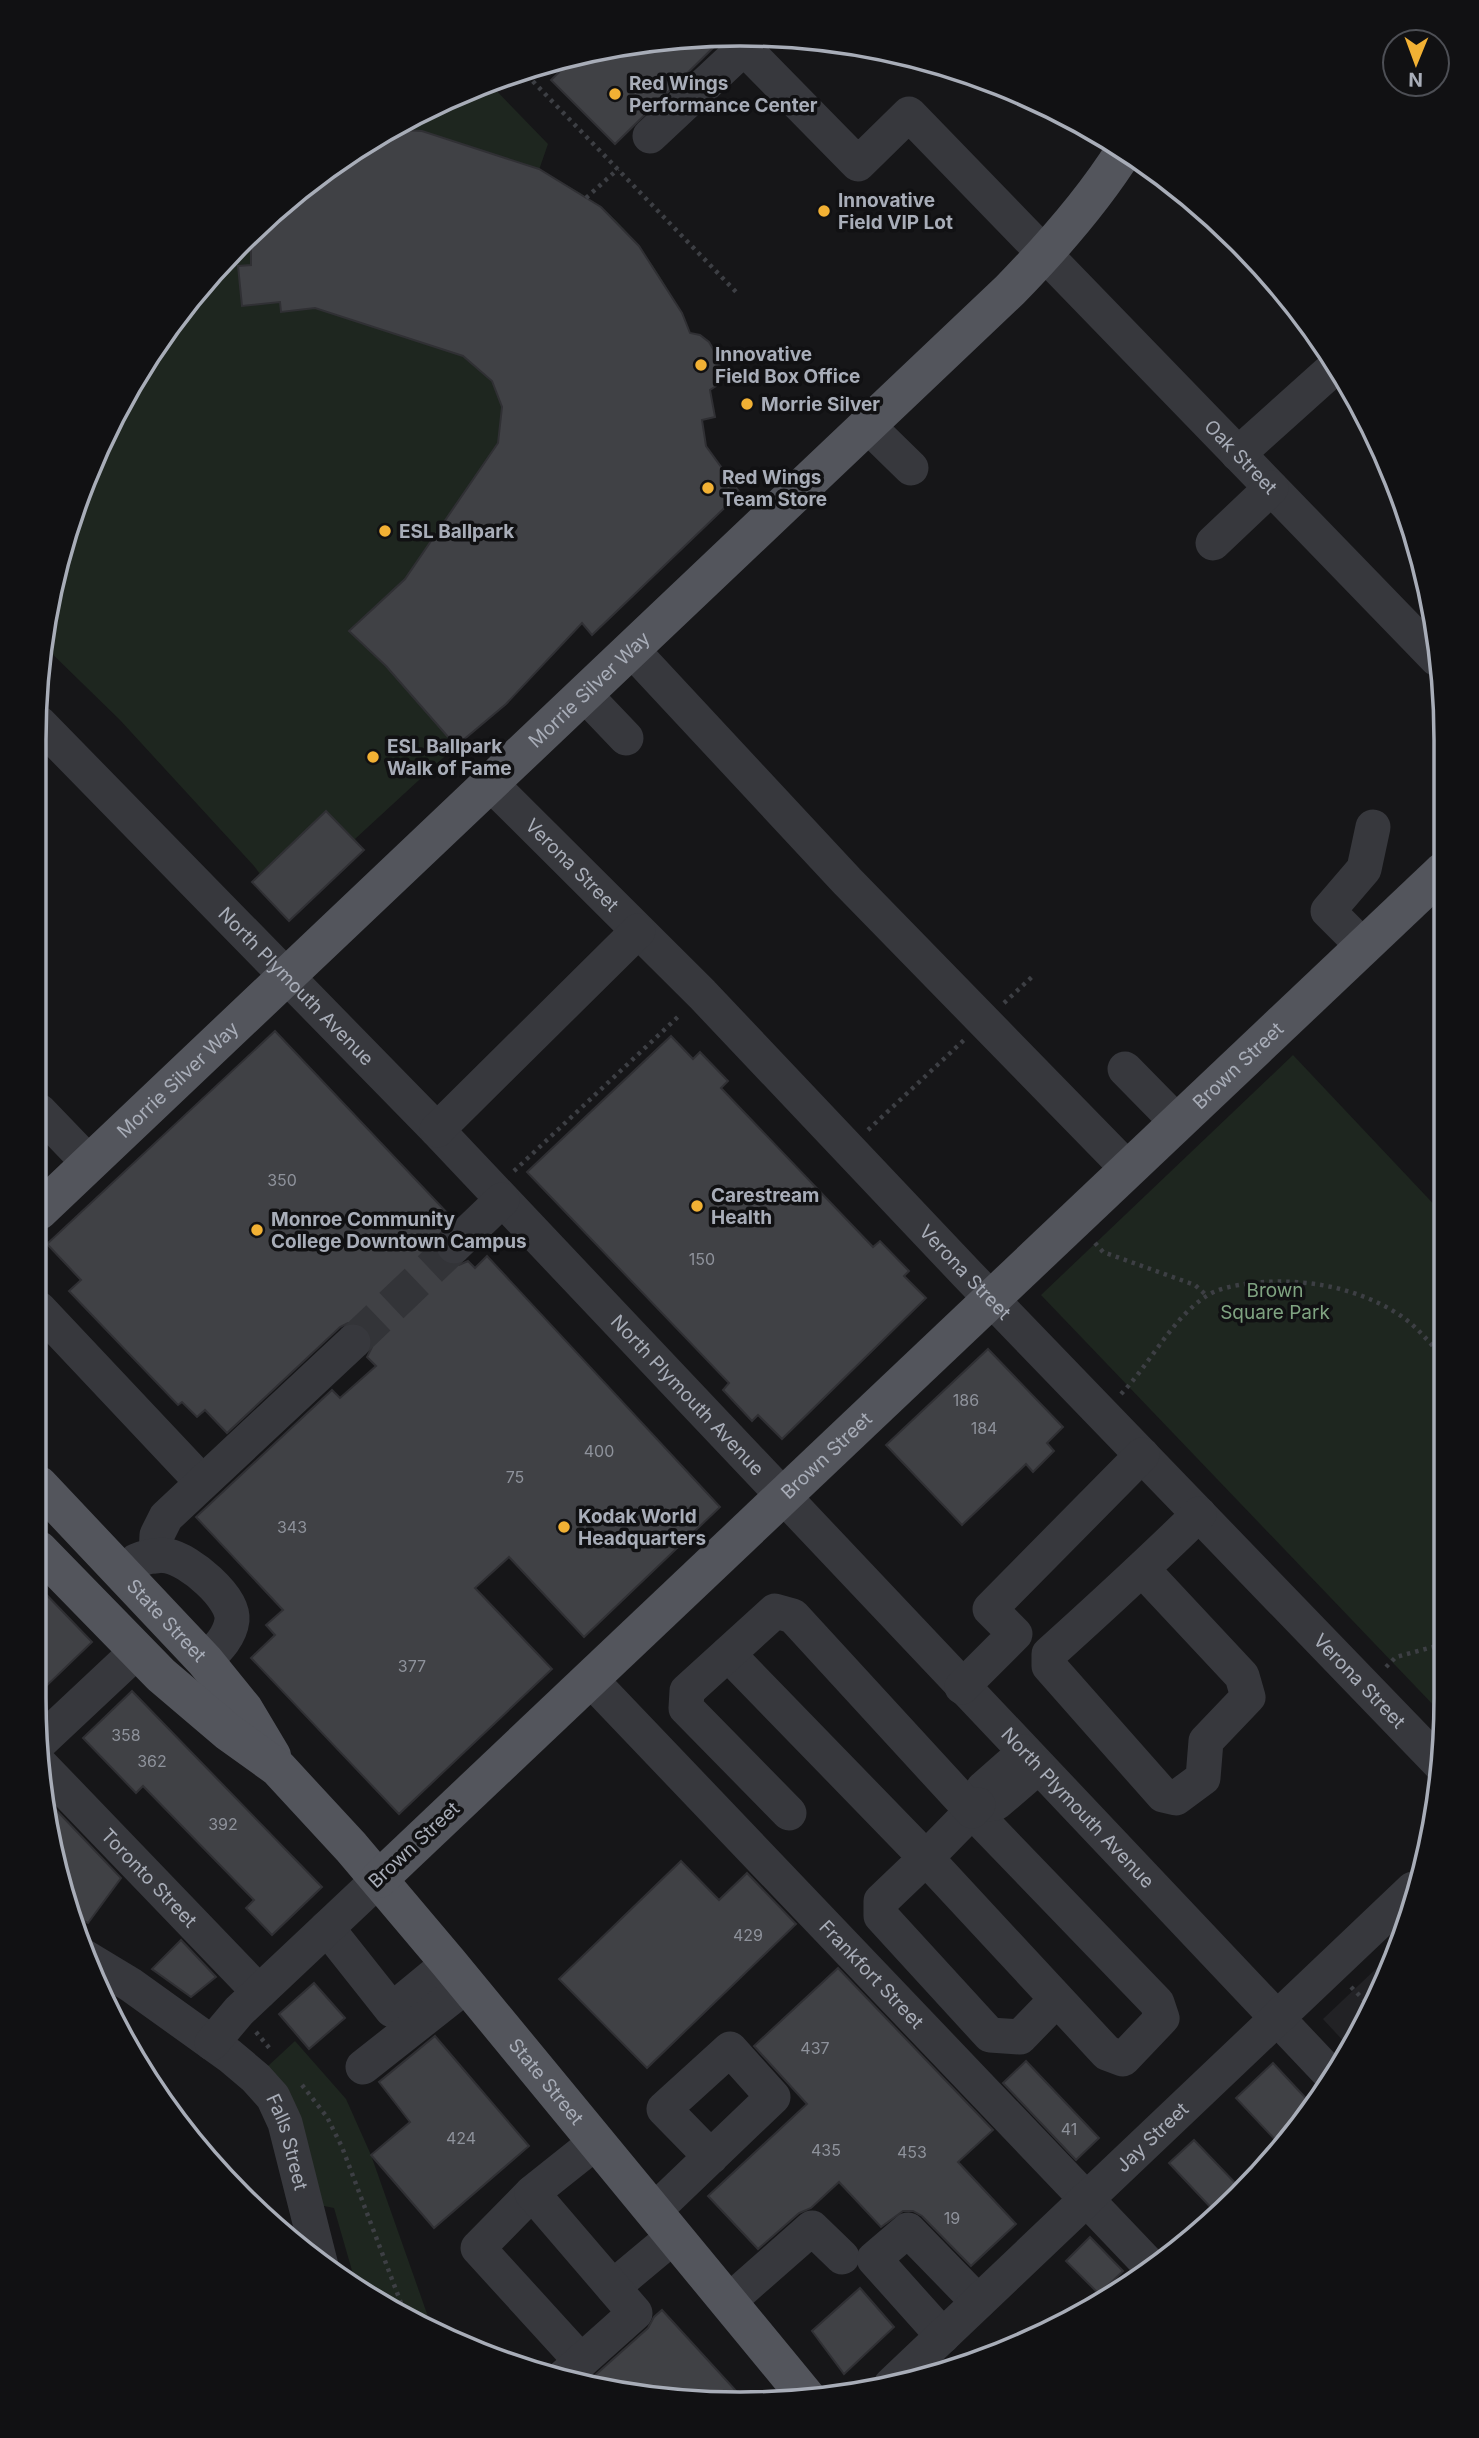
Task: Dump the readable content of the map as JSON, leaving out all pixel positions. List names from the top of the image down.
{
  "streets": {
    "main road": ["Morrie Silver Way", "Brown Street", "State Street"],
    "street": [
      "Oak Street",
      "Verona Street",
      "North Plymouth Avenue",
      "Toronto Street",
      "Frankfort Street",
      "Jay Street",
      "Falls Street"
    ]
  },
  "crossings": [
    ["Oak Street", "Morrie Silver Way"],
    ["Morrie Silver Way", "Verona Street"],
    ["Morrie Silver Way", "North Plymouth Avenue"],
    ["Verona Street", "Brown Street"],
    ["North Plymouth Avenue", "Brown Street"],
    ["North Plymouth Avenue", "Jay Street"],
    ["Brown Street", "State Street"],
    ["Brown Street", "Toronto Street"],
    ["Brown Street", "Frankfort Street"],
    ["Brown Street", "Falls Street"],
    ["Frankfort Street", "Jay Street"]
  ],
  "parks": ["Brown Square Park"],
  "places": [
    "Red Wings Performance Center",
    "Innovative Field VIP Lot",
    "Innovative Field Box Office",
    "Morrie Silver",
    "Red Wings Team Store",
    "ESL Ballpark",
    "ESL Ballpark Walk of Fame",
    "Carestream Health",
    "Monroe Community College Downtown Campus",
    "Kodak World Headquarters"
  ],
  "house_numbers": [
    "350",
    "150",
    "186",
    "184",
    "400",
    "75",
    "343",
    "377",
    "358",
    "362",
    "392",
    "429",
    "437",
    "41",
    "424",
    "435",
    "453",
    "19"
  ],
  "north": "bottom"
}
